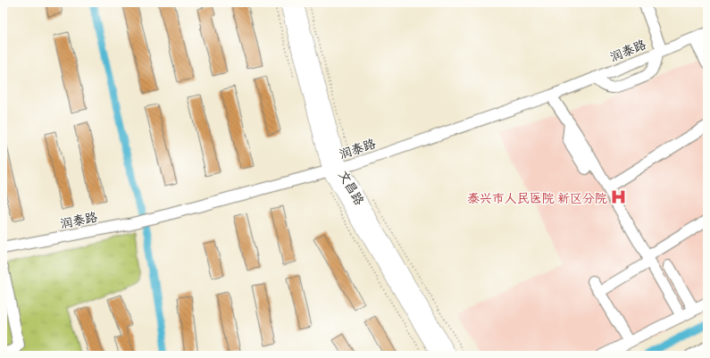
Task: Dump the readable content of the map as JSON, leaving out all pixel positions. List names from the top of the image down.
{
  "streets": {
    "main road": ["文昌路"],
    "street": ["润泰路"]
  },
  "crossings": [
    ["润泰路", "文昌路"]
  ],
  "places": {
    "hospital": ["泰兴市人民医院 新区分院"]
  }
}
